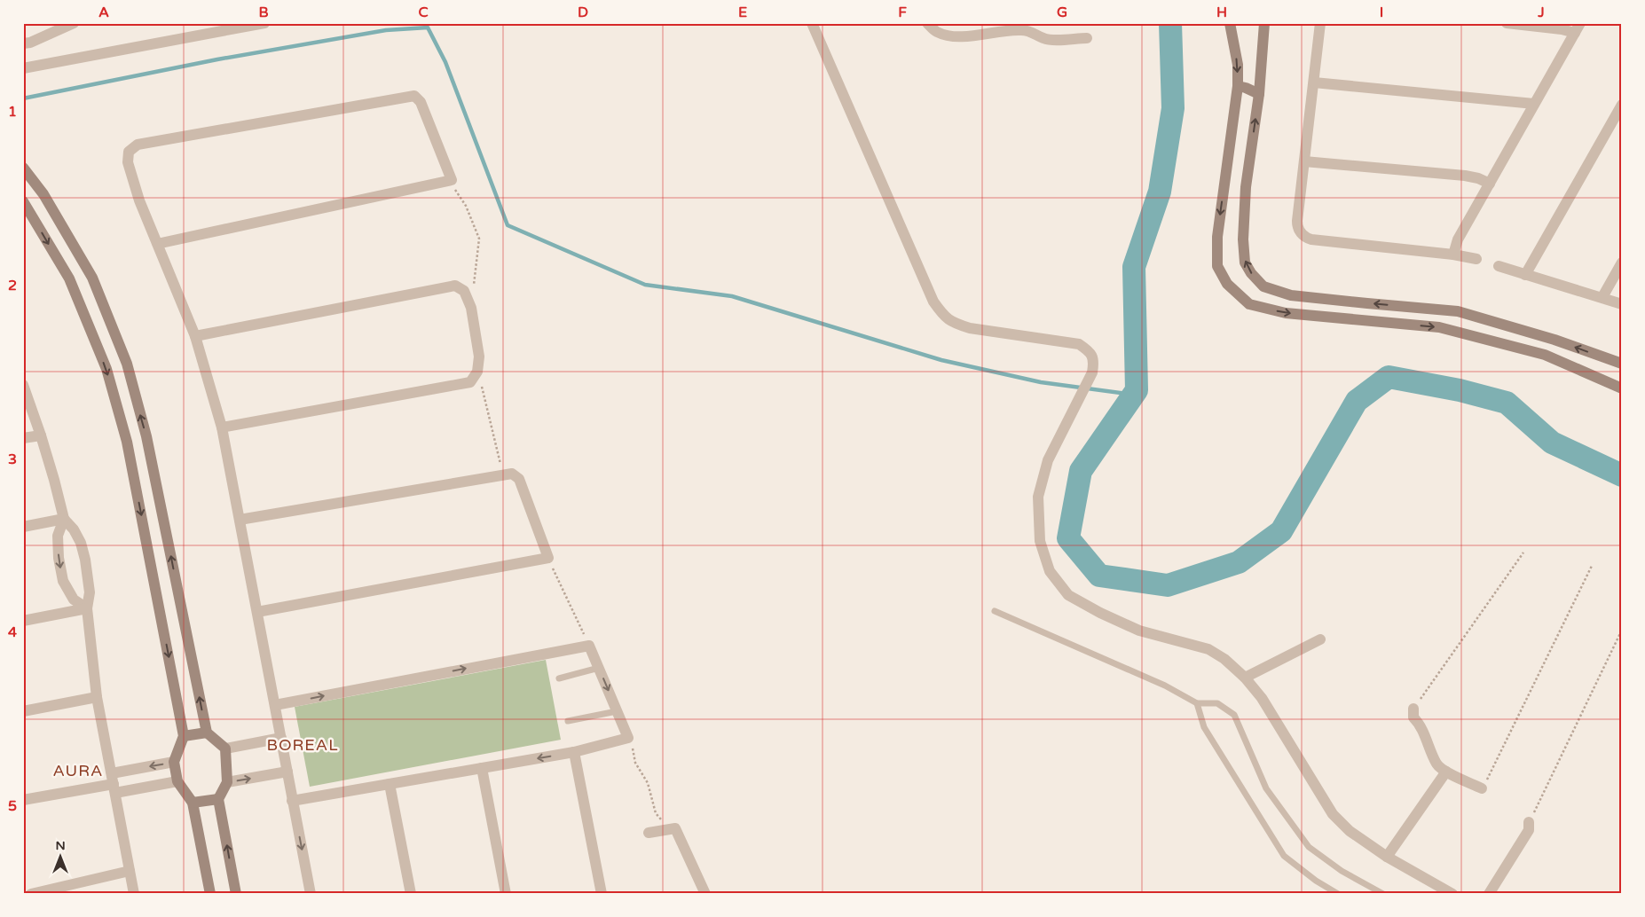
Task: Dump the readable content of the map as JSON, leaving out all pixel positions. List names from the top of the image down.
{
  "districts": ["BOREAL", "AURA"],
  "north": "top",
  "grid": {
    "columns": [
      "A",
      "B",
      "C",
      "D",
      "E",
      "F",
      "G",
      "H",
      "I",
      "J"
    ],
    "rows": [
      "1",
      "2",
      "3",
      "4",
      "5"
    ]
  }
}
